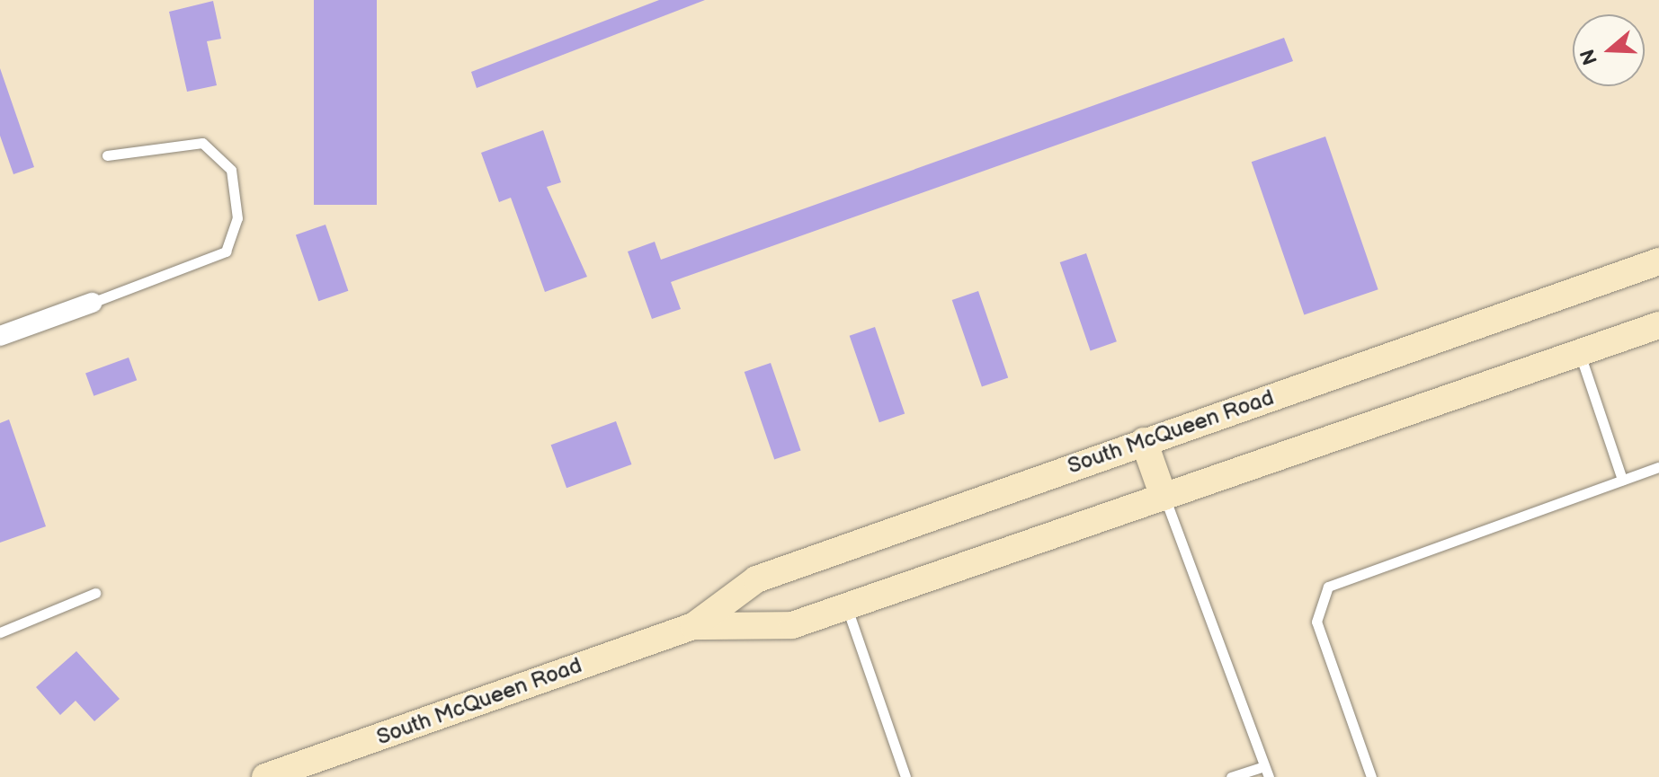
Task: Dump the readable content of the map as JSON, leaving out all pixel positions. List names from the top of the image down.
{
  "streets": {
    "main road": ["South McQueen Road"]
  },
  "north": "left"
}
